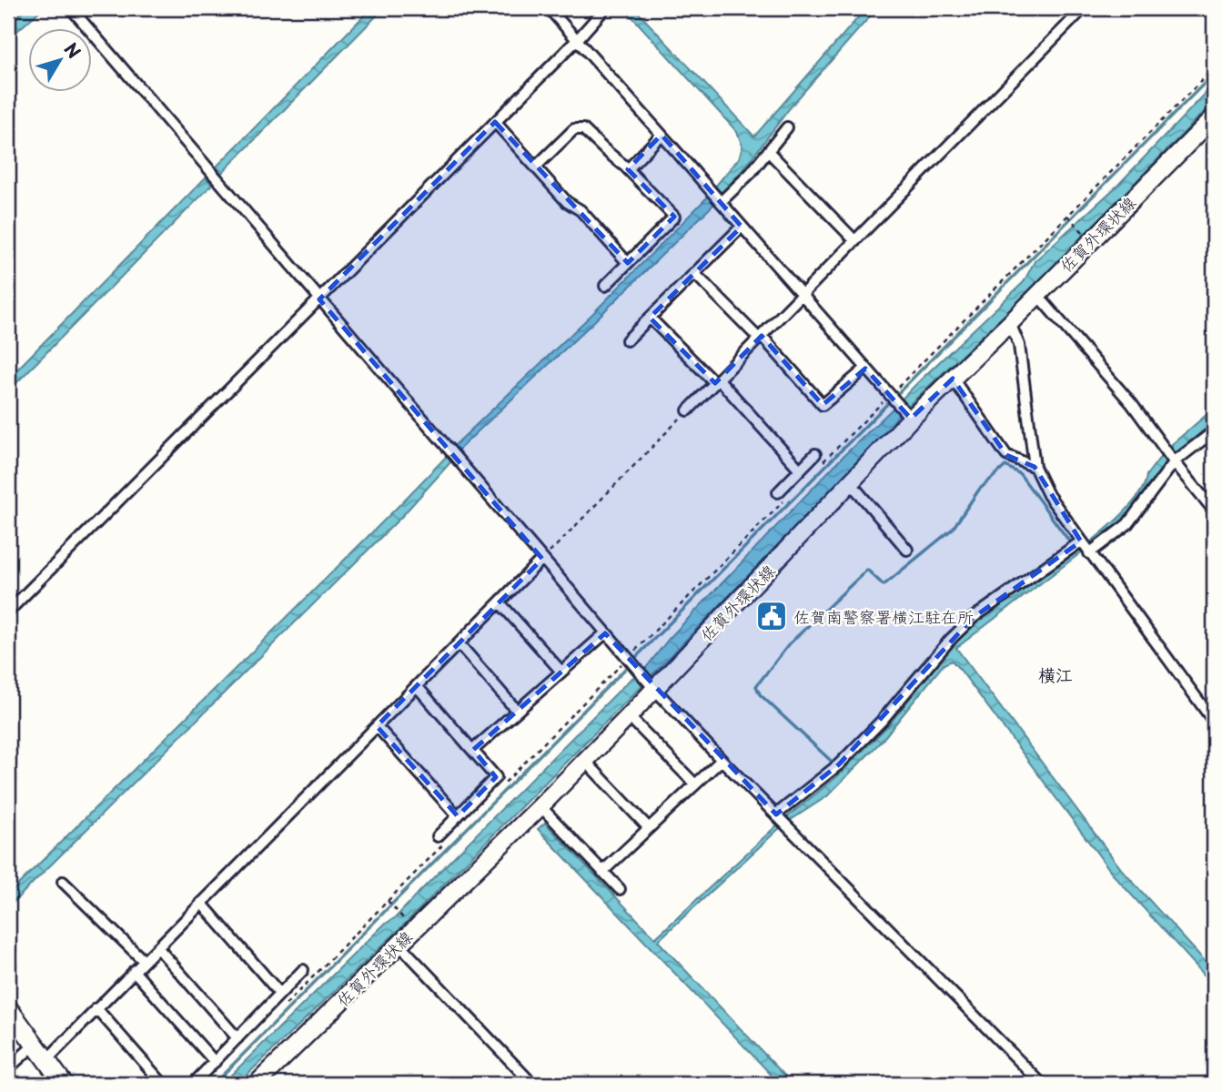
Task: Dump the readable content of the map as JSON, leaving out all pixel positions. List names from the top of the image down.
{
  "streets": {
    "main road": ["佐賀外環状線"]
  },
  "districts": ["横江"],
  "places": {
    "public building": ["佐賀南警察署横江駐在所"]
  },
  "north": "top right"
}
